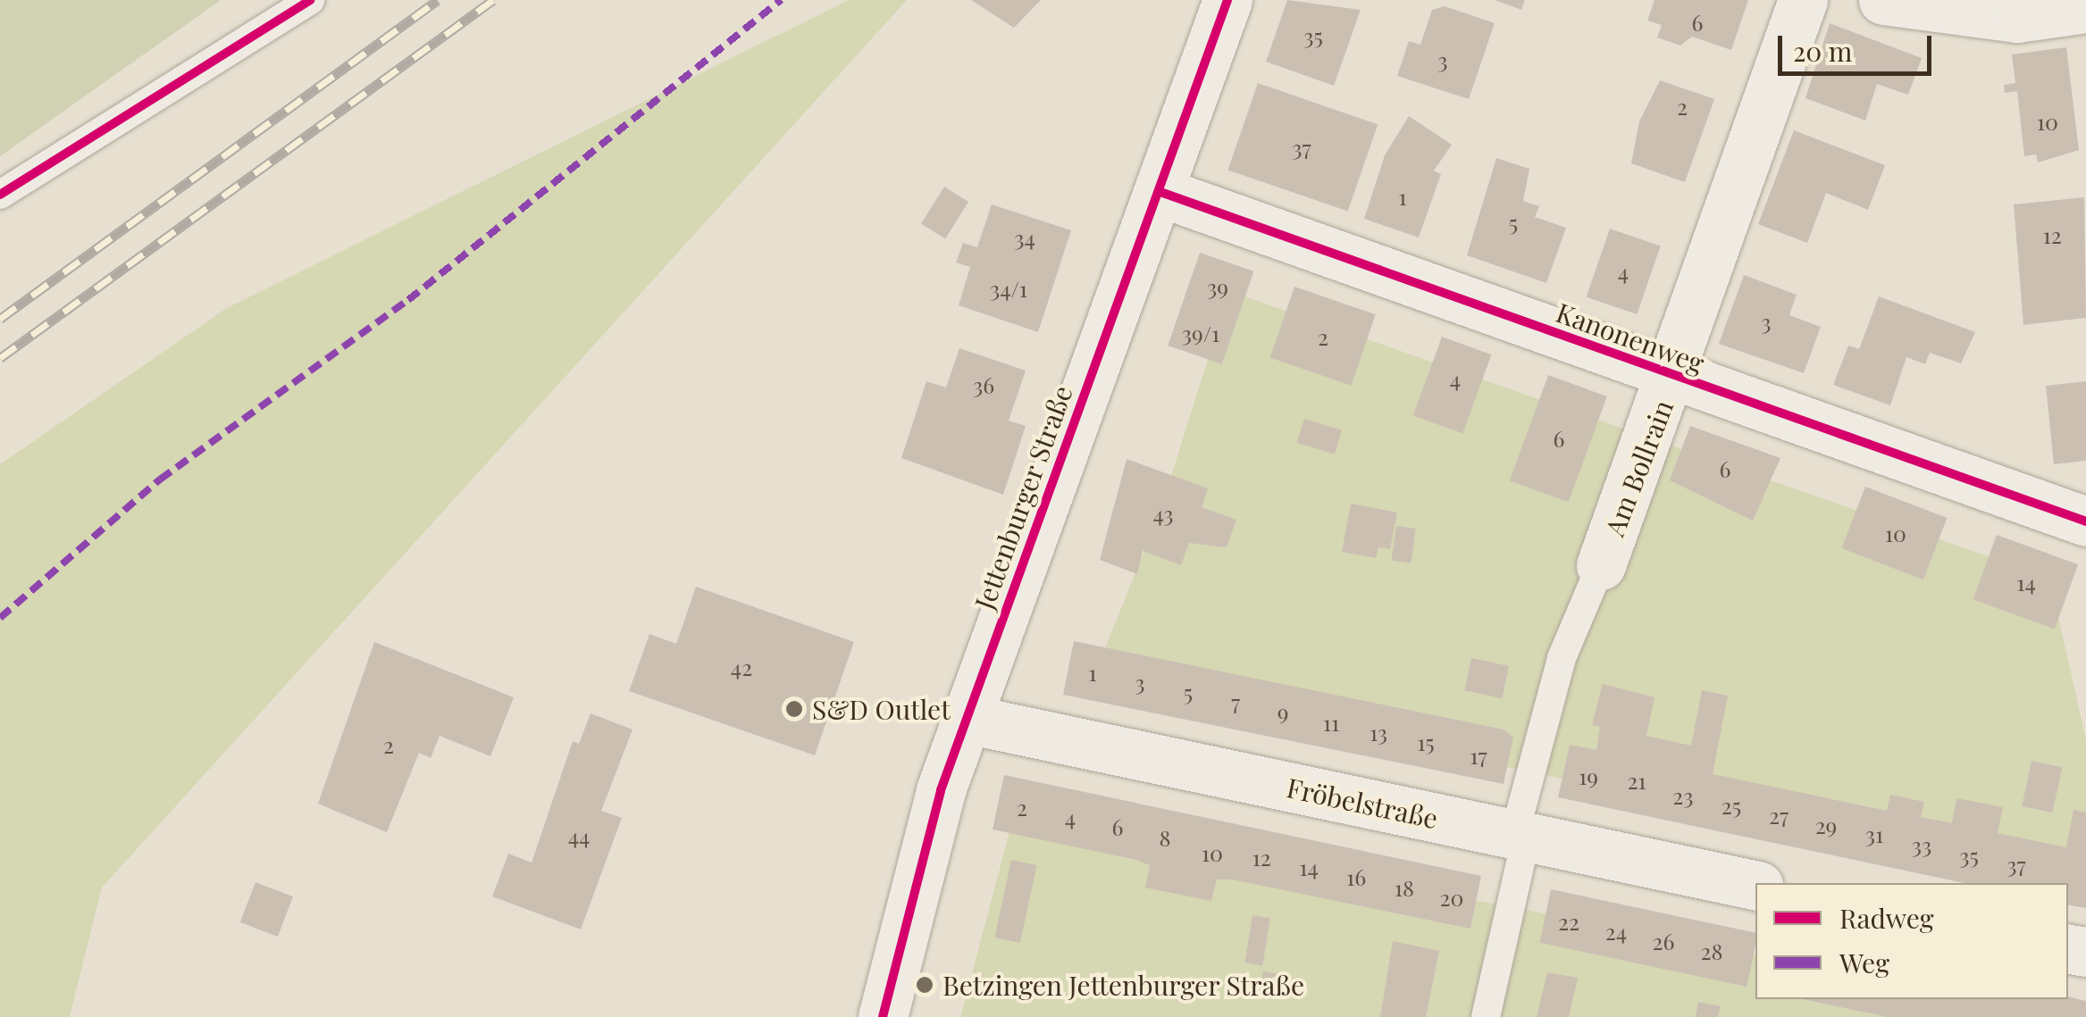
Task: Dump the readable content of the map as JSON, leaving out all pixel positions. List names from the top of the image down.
{
  "streets": {
    "street": [
      "Kanonenweg",
      "Am Bollrain",
      "Jettenburger Straße",
      "Fröbelstraße"
    ]
  },
  "crossings": [
    ["Kanonenweg", "Am Bollrain"],
    ["Kanonenweg", "Jettenburger Straße"],
    ["Am Bollrain", "Fröbelstraße"],
    ["Jettenburger Straße", "Fröbelstraße"]
  ],
  "places": ["S&D Outlet", "Betzingen Jettenburger Straße"],
  "house_numbers": [
    "6",
    "35",
    "3",
    "2",
    "10",
    "37",
    "1",
    "5",
    "12",
    "34",
    "4",
    "39",
    "34/1",
    "3",
    "39/1",
    "2",
    "4",
    "36",
    "6",
    "6",
    "43",
    "10",
    "14",
    "42",
    "1",
    "3",
    "5",
    "7",
    "9",
    "11",
    "13",
    "15",
    "2",
    "17",
    "19",
    "21",
    "23",
    "25",
    "2",
    "27",
    "4",
    "29",
    "6",
    "31",
    "44",
    "8",
    "33",
    "10",
    "35",
    "12",
    "37",
    "14",
    "16",
    "18",
    "20",
    "22",
    "24",
    "26",
    "28"
  ],
  "legend": ["Radweg", "Weg"],
  "scale_bar": "20 m"
}
